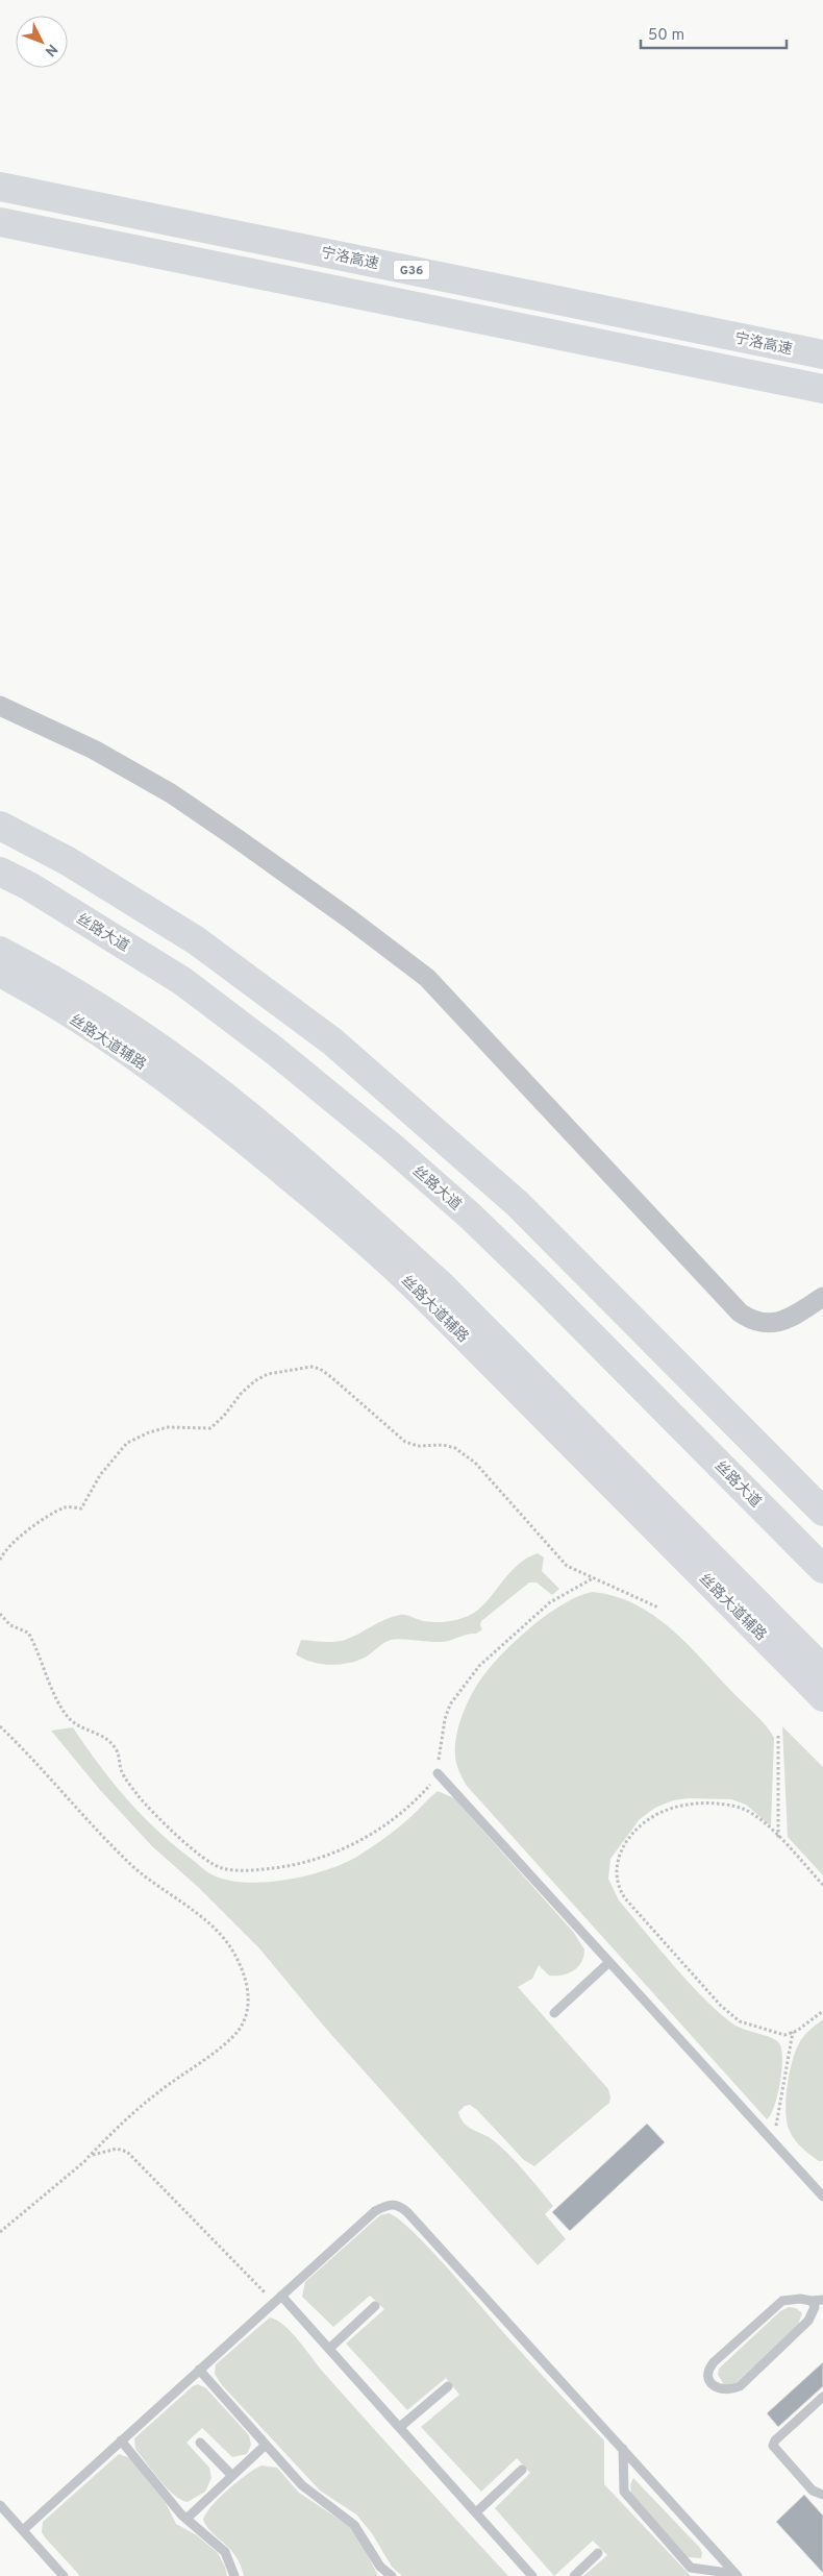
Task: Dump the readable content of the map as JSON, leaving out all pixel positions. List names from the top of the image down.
{
  "streets": {
    "highway": ["宁洛高速", "G36", "丝路大道"],
    "main road": ["丝路大道辅路"]
  },
  "scale_bar": "50 m",
  "north": "bottom right"
}
